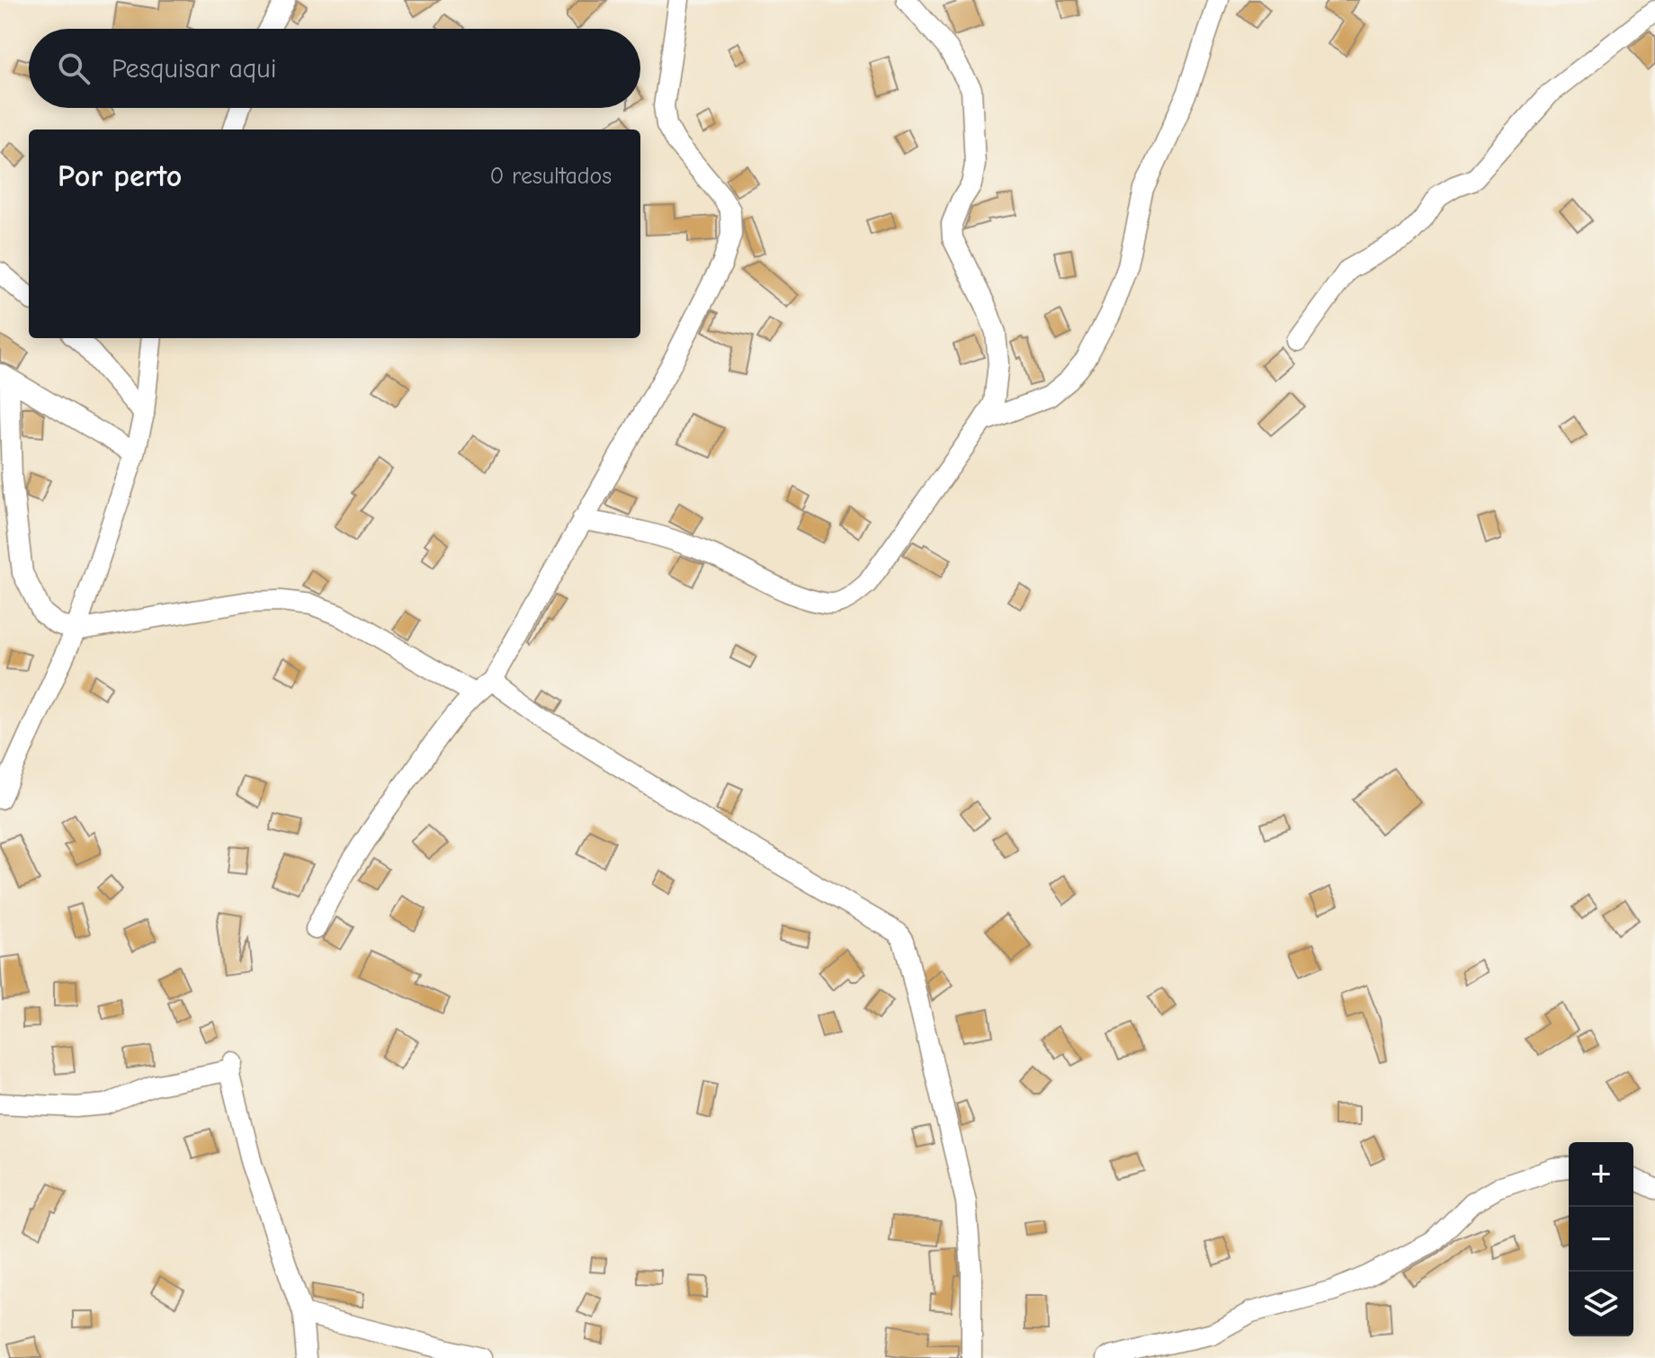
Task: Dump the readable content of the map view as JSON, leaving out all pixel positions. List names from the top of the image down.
{
  "page": {
    "search": "Pesquisar aqui",
    "heading": ["Por perto", "0 resultados"],
    "map_buttons": ["+", "−"]
  }
}
